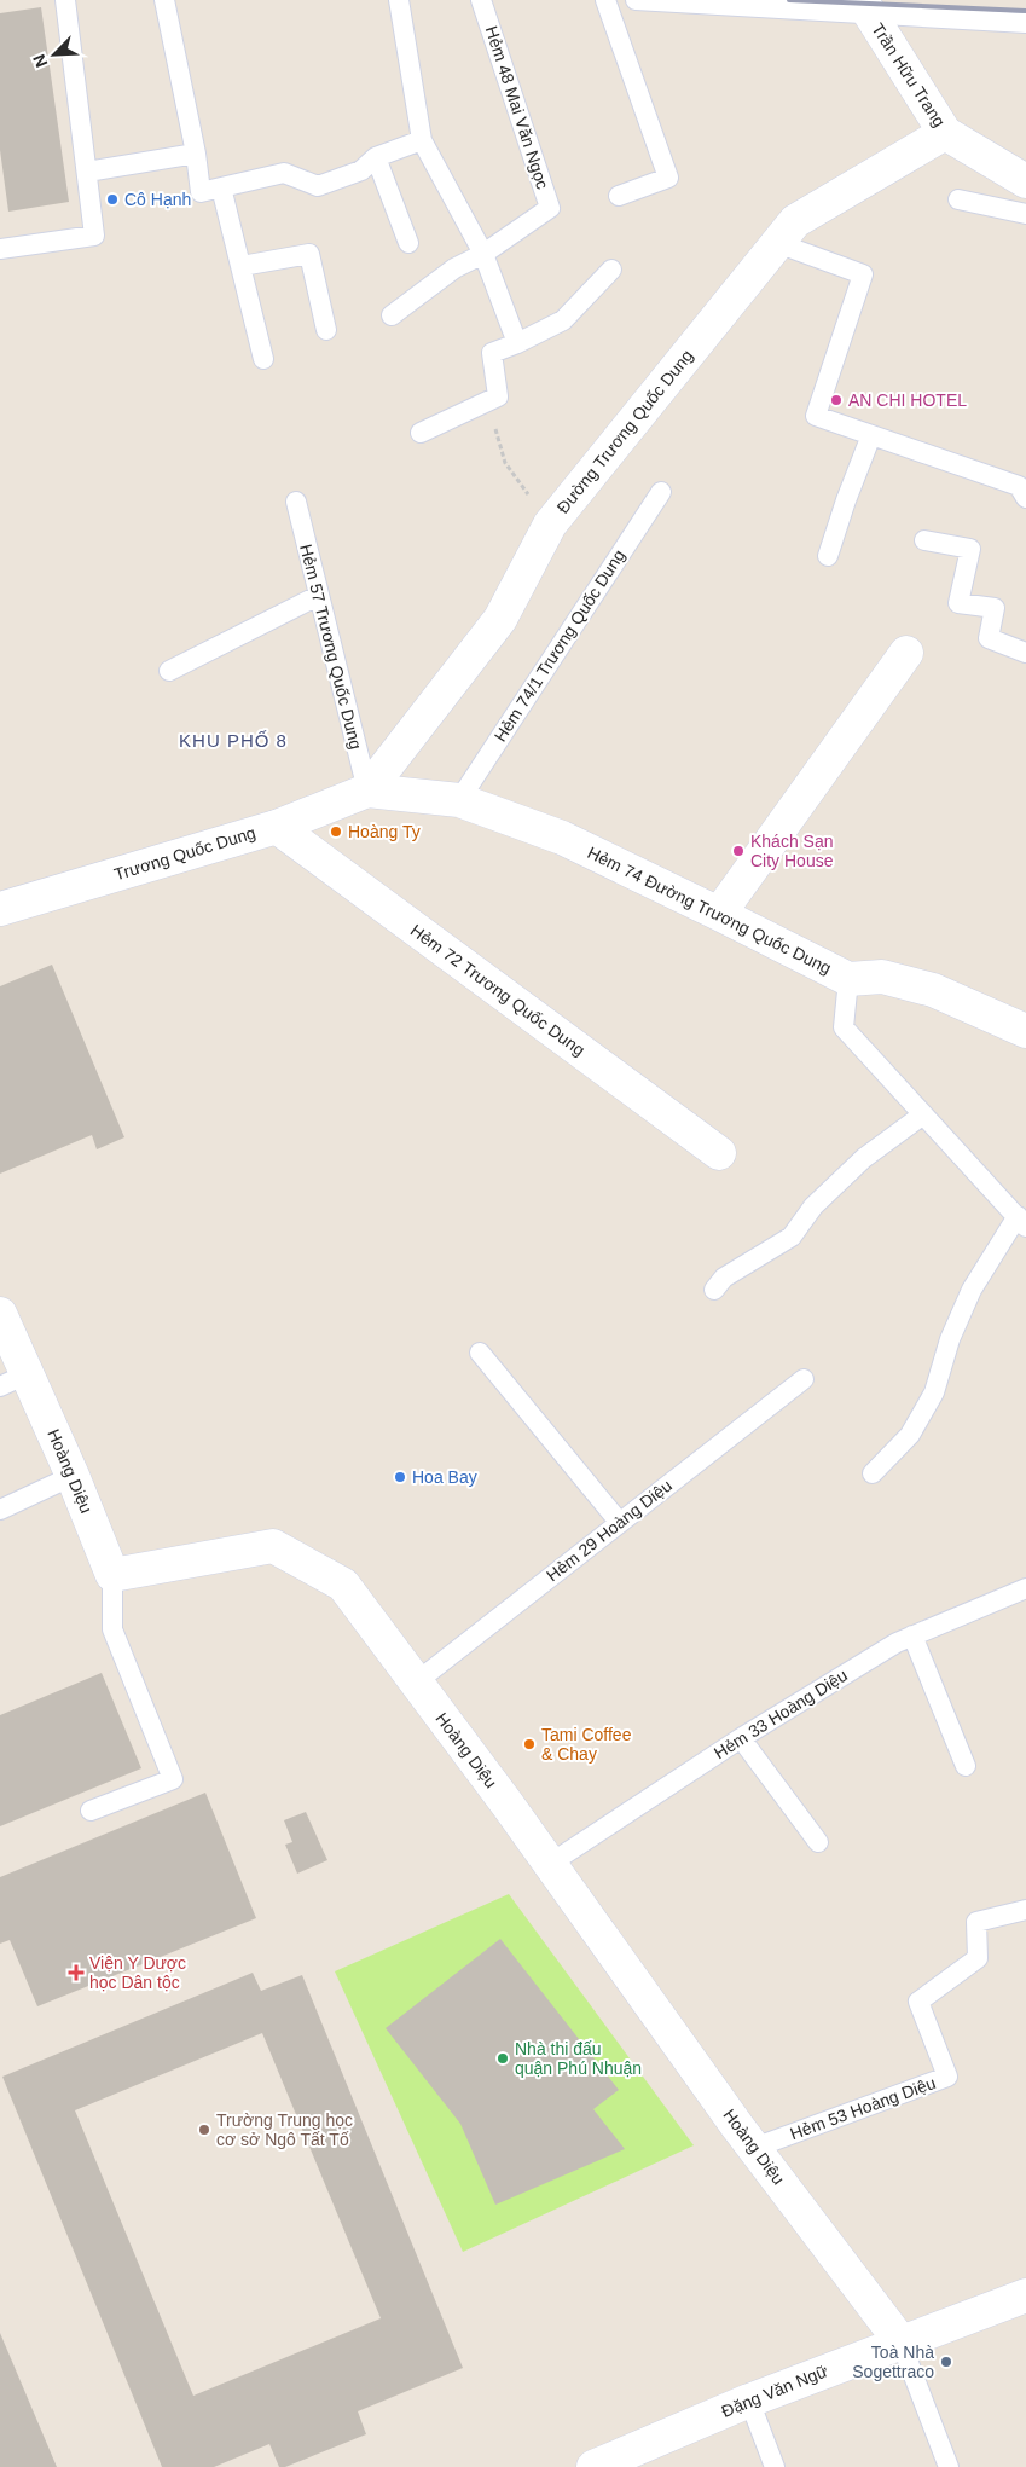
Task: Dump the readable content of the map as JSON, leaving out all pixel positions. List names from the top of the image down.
{
  "streets": {
    "street": [
      "Trần Hữu Trang",
      "Đường Trương Quốc Dung",
      "Trương Quốc Dung",
      "Hẻm 74 Đường Trương Quốc Dung",
      "Hẻm 72 Trương Quốc Dung",
      "Hoàng Diệu",
      "Đặng Văn Ngữ"
    ],
    "lane": [
      "Hẻm 48 Mai Văn Ngọc",
      "Hẻm 74/1 Trương Quốc Dung",
      "Hẻm 57 Trương Quốc Dung",
      "Hẻm 29 Hoàng Diệu",
      "Hẻm 33 Hoàng Diệu",
      "Hẻm 53 Hoàng Diệu"
    ]
  },
  "crossings": [
    ["Trần Hữu Trang", "Đường Trương Quốc Dung"],
    ["Đường Trương Quốc Dung", "Hẻm 57 Trương Quốc Dung"],
    ["Đường Trương Quốc Dung", "Trương Quốc Dung"],
    ["Đường Trương Quốc Dung", "Hẻm 74 Đường Trương Quốc Dung"],
    ["Hẻm 74/1 Trương Quốc Dung", "Hẻm 74 Đường Trương Quốc Dung"],
    ["Hẻm 57 Trương Quốc Dung", "Trương Quốc Dung"],
    ["Hẻm 57 Trương Quốc Dung", "Hẻm 74 Đường Trương Quốc Dung"],
    ["Trương Quốc Dung", "Hẻm 74 Đường Trương Quốc Dung"],
    ["Trương Quốc Dung", "Hẻm 72 Trương Quốc Dung"],
    ["Hoàng Diệu", "Hẻm 29 Hoàng Diệu"],
    ["Hoàng Diệu", "Hẻm 33 Hoàng Diệu"],
    ["Hoàng Diệu", "Hẻm 53 Hoàng Diệu"],
    ["Hoàng Diệu", "Đặng Văn Ngữ"]
  ],
  "districts": ["KHU PHỐ 8"],
  "places": {
    "other": [
      "Cô Hạnh",
      "AN CHI HOTEL",
      "Hoàng Ty",
      "Khách Sạn City House",
      "Hoa Bay",
      "Tami Coffee & Chay",
      "Nhà thi đấu quận Phú Nhuận",
      "Trường Trung học cơ sở Ngô Tất Tố",
      "Toà Nhà Sogettraco"
    ],
    "health": ["Viện Y Dược học Dân tộc"]
  },
  "north": "bottom left"
}
